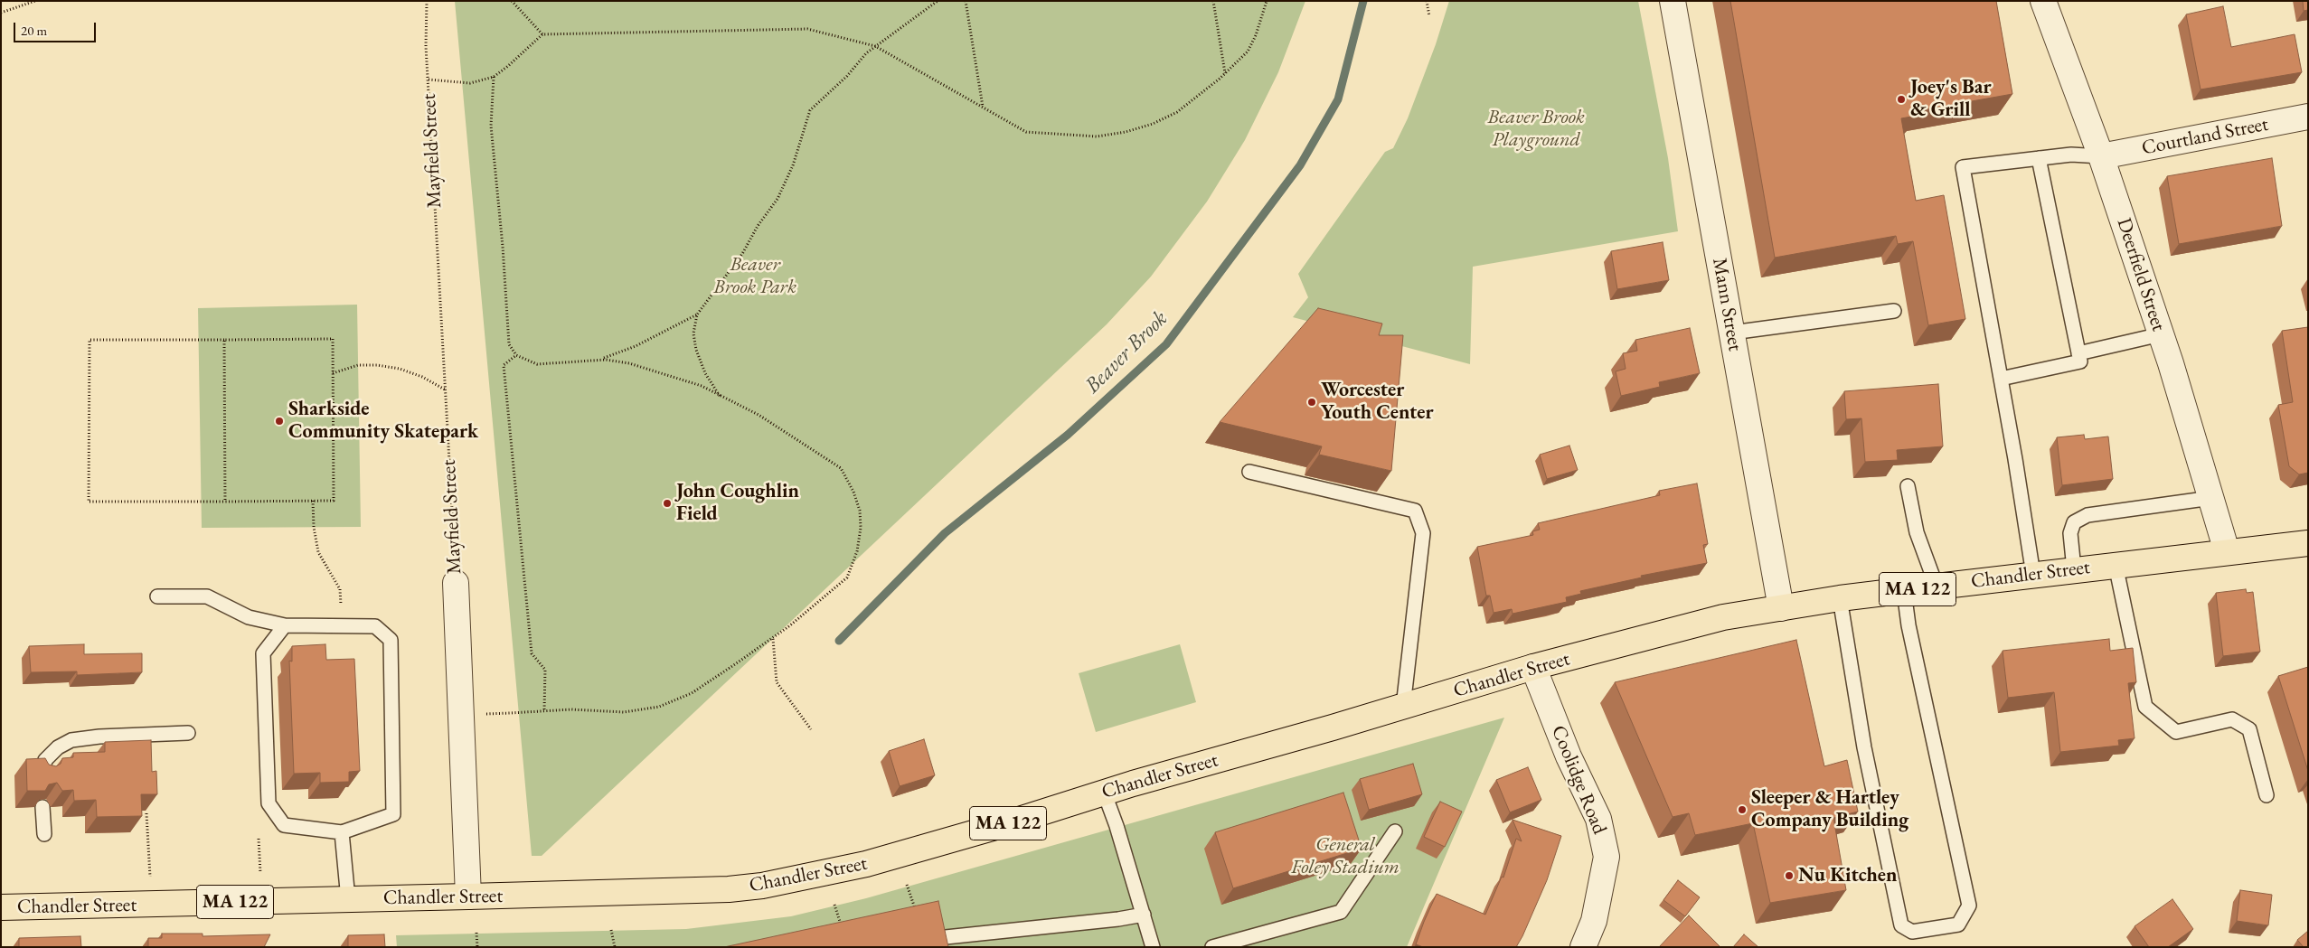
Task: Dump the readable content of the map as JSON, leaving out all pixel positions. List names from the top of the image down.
{
  "streets": {
    "main road": ["Chandler Street", "MA 122"],
    "street": [
      "Courtland Street",
      "Mayfield Street",
      "Deerfield Street",
      "Mann Street",
      "Coolidge Road"
    ]
  },
  "crossings": [
    ["Courtland Street", "Deerfield Street"],
    ["Mayfield Street", "Chandler Street"],
    ["Deerfield Street", "Chandler Street"],
    ["Mann Street", "Chandler Street"],
    ["Chandler Street", "Coolidge Road"]
  ],
  "water": ["Beaver Brook"],
  "parks": ["Beaver Brook Playground", "Beaver Brook Park", "General Foley Stadium"],
  "places": [
    "Joey's Bar & Grill",
    "Worcester Youth Center",
    "Sharkside Community Skatepark",
    "John Coughlin Field",
    "Sleeper & Hartley Company Building",
    "Nu Kitchen"
  ],
  "scale_bar": "20 m"
}
